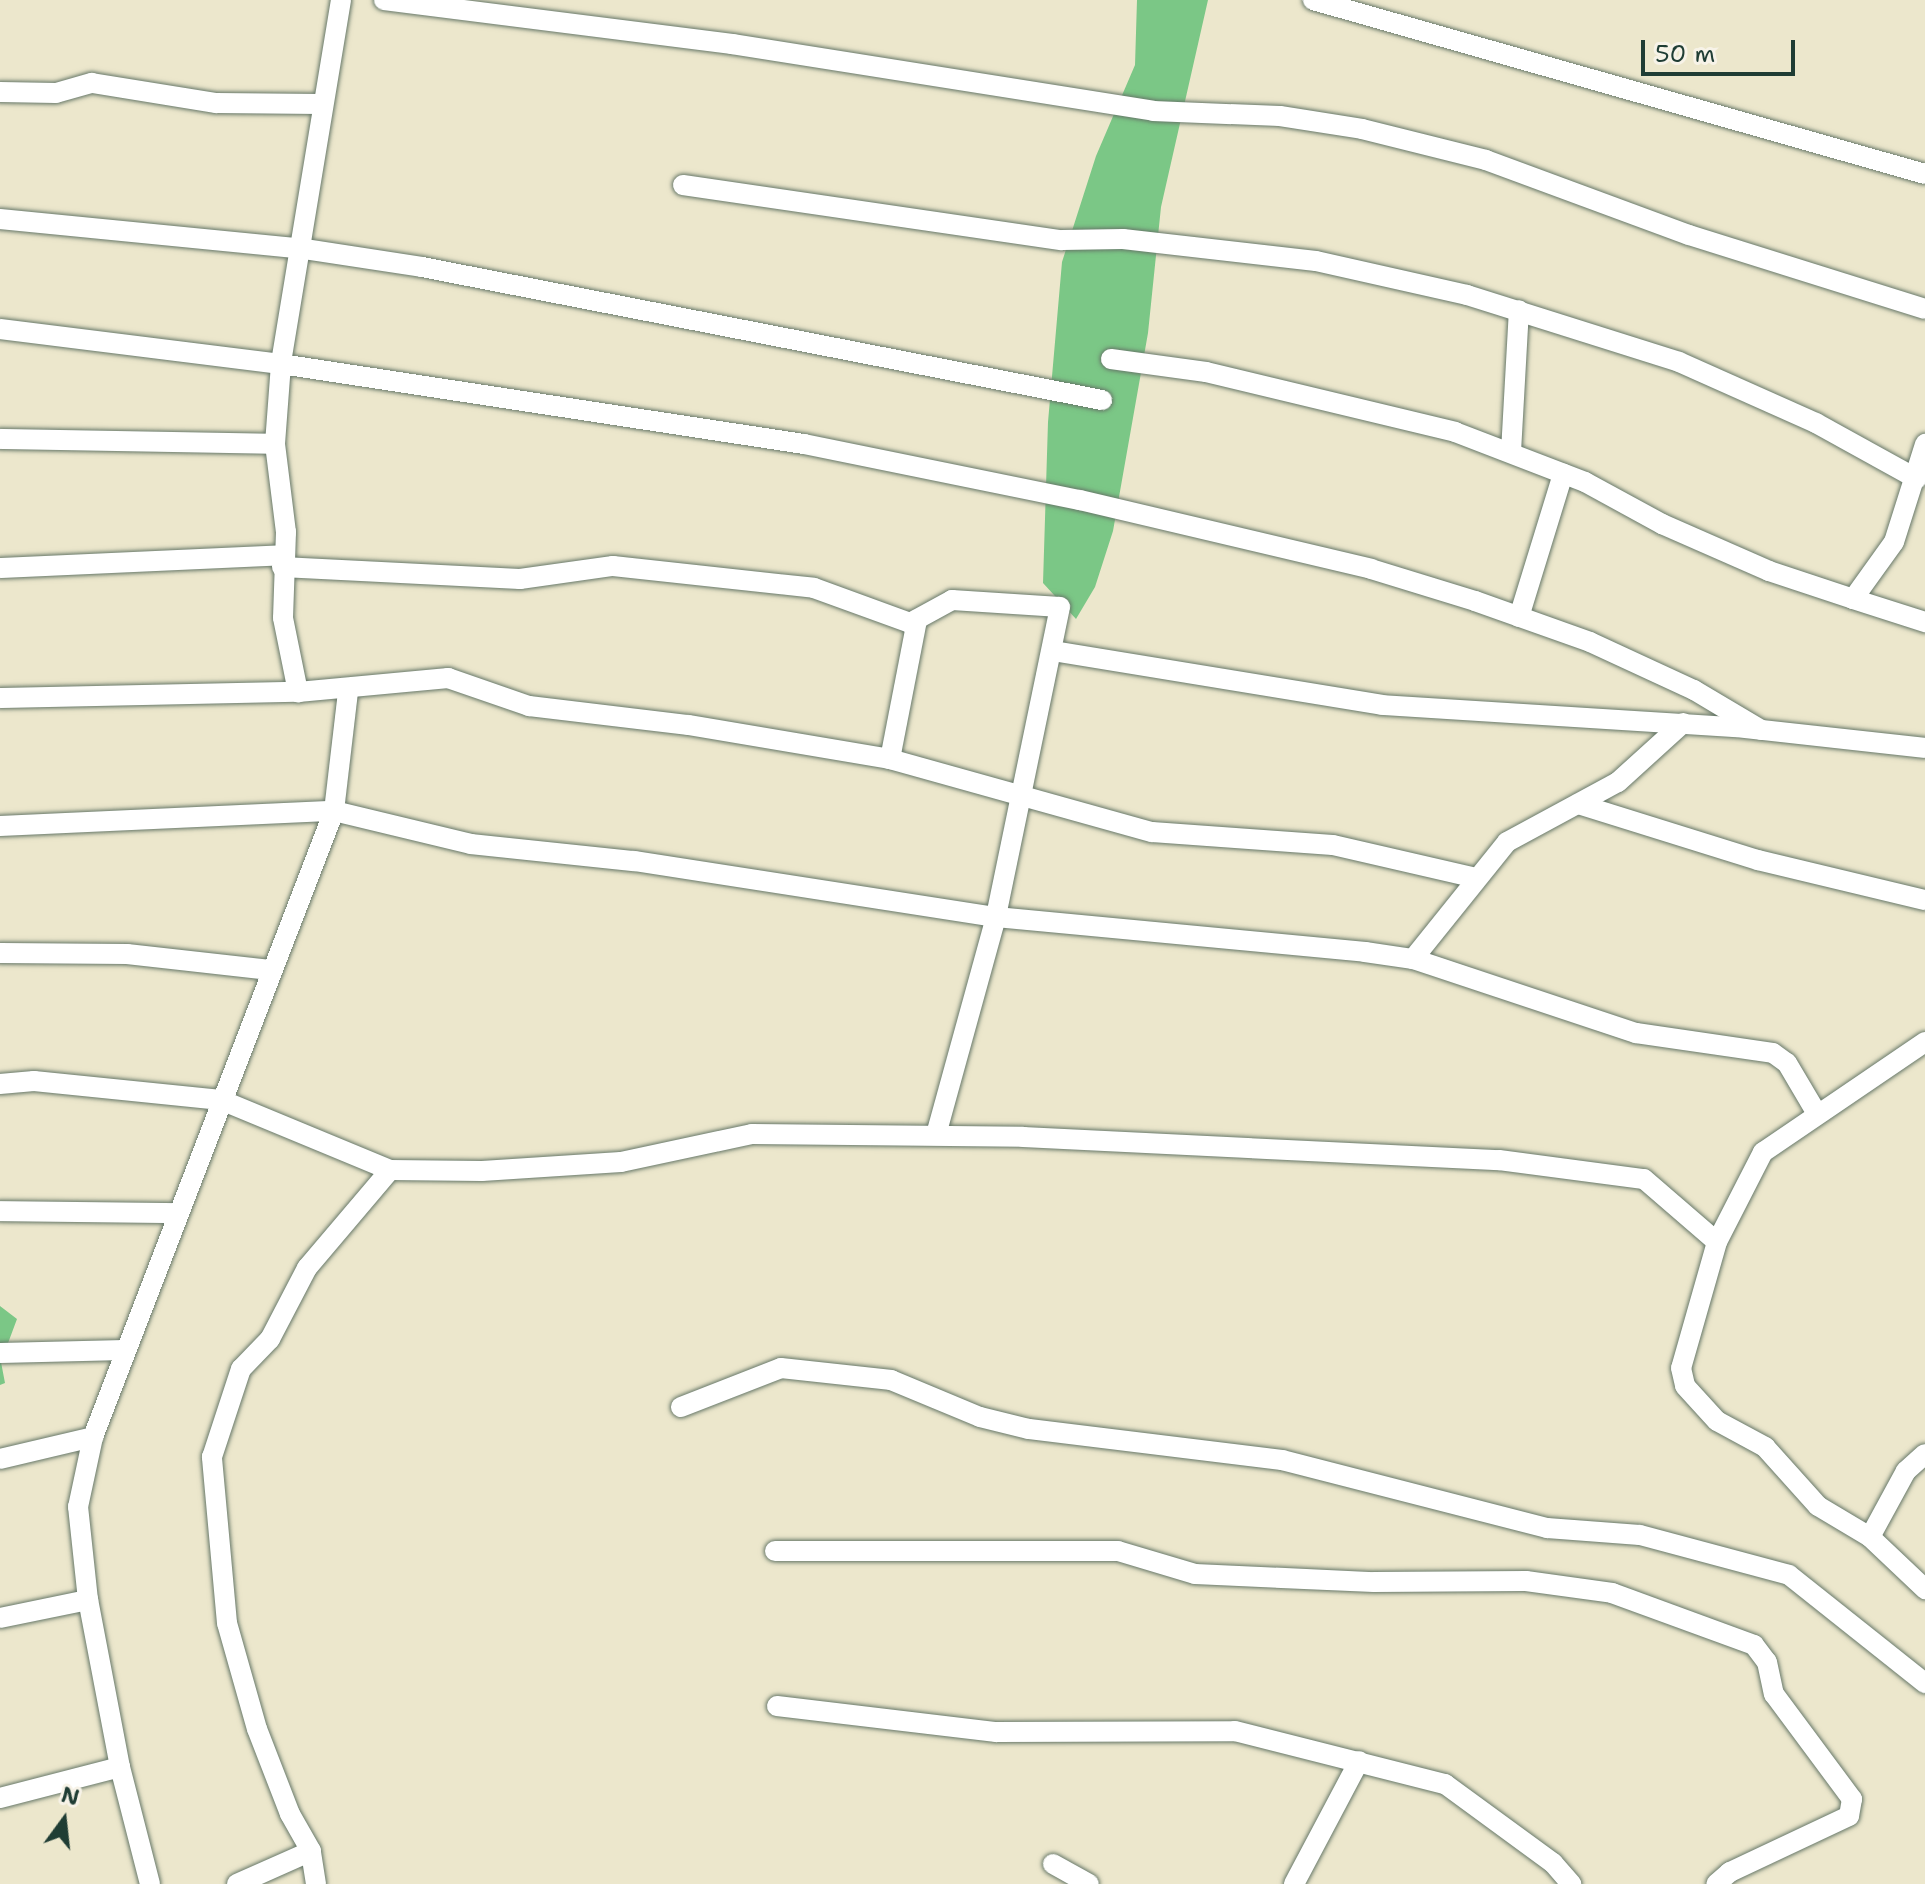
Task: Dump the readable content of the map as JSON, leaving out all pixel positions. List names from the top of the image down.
{
  "scale_bar": "50 m",
  "north": "top"
}
